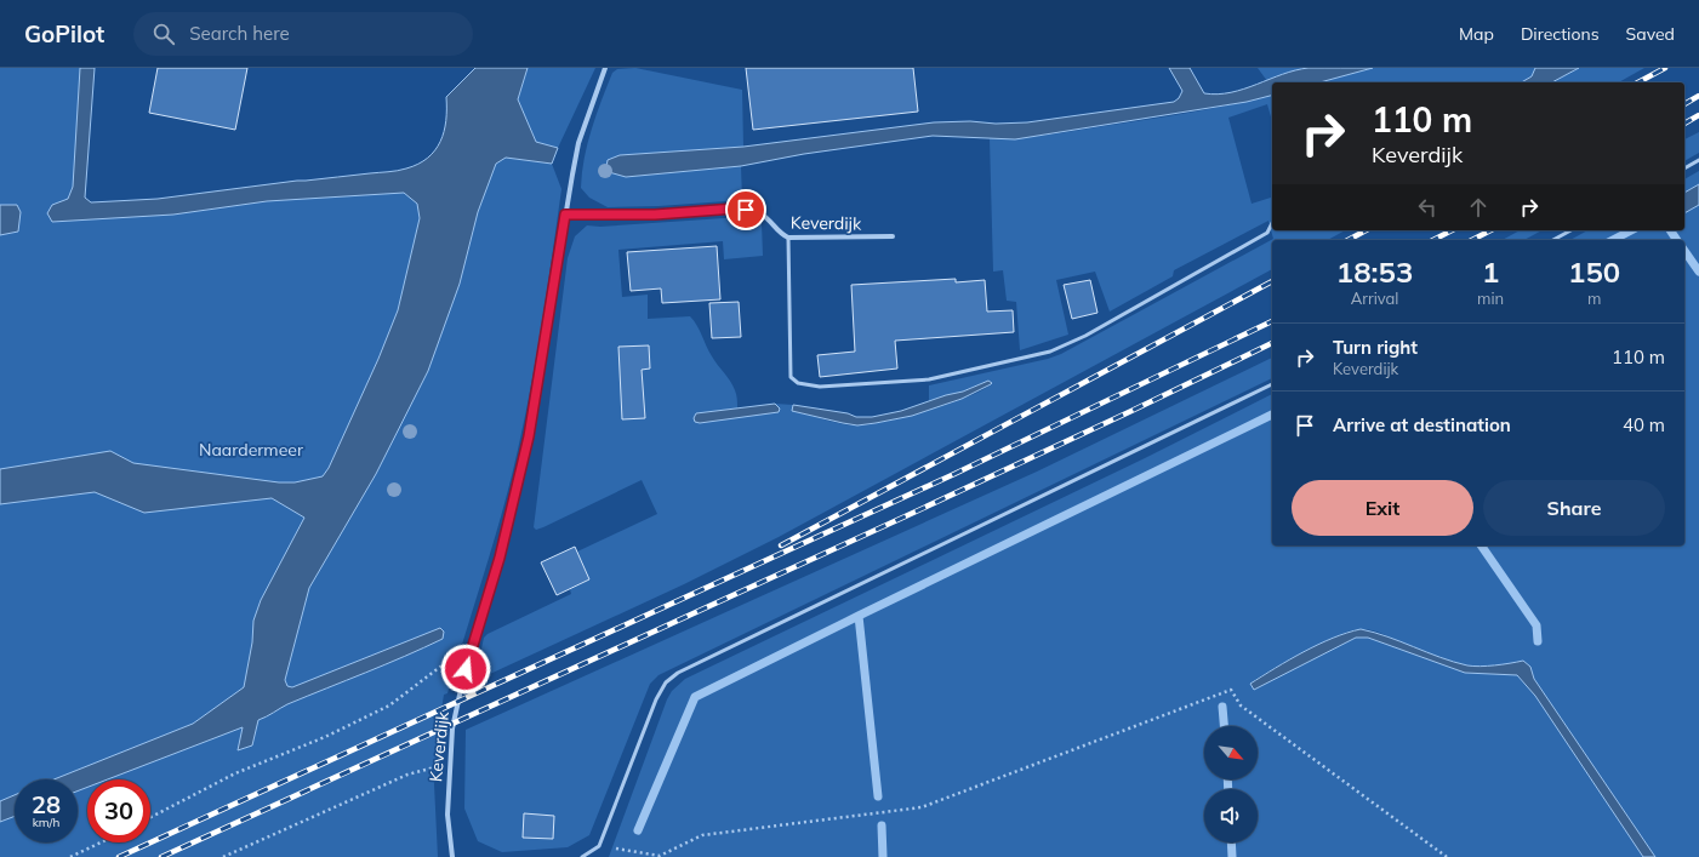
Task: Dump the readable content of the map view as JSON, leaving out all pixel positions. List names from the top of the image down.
{
  "streets": {
    "street": ["Keverdijk"]
  },
  "parks": ["Naardermeer"],
  "north": "bottom right",
  "page": {
    "header": "GoPilot",
    "search": "Search here",
    "nav": ["Map", "Directions", "Saved"],
    "turn": ["110 m", "Keverdijk"],
    "eta": [
      "18:53",
      "Arrival",
      "1",
      "min",
      "150",
      "m"
    ],
    "list": [
      {
        "name": "Turn right",
        "note": "Keverdijk",
        "value": "110 m"
      },
      {
        "name": "Arrive at destination",
        "value": "40 m"
      }
    ],
    "buttons": ["Exit", "Share"],
    "speed": "28 km/h",
    "limit": "30"
  }
}
